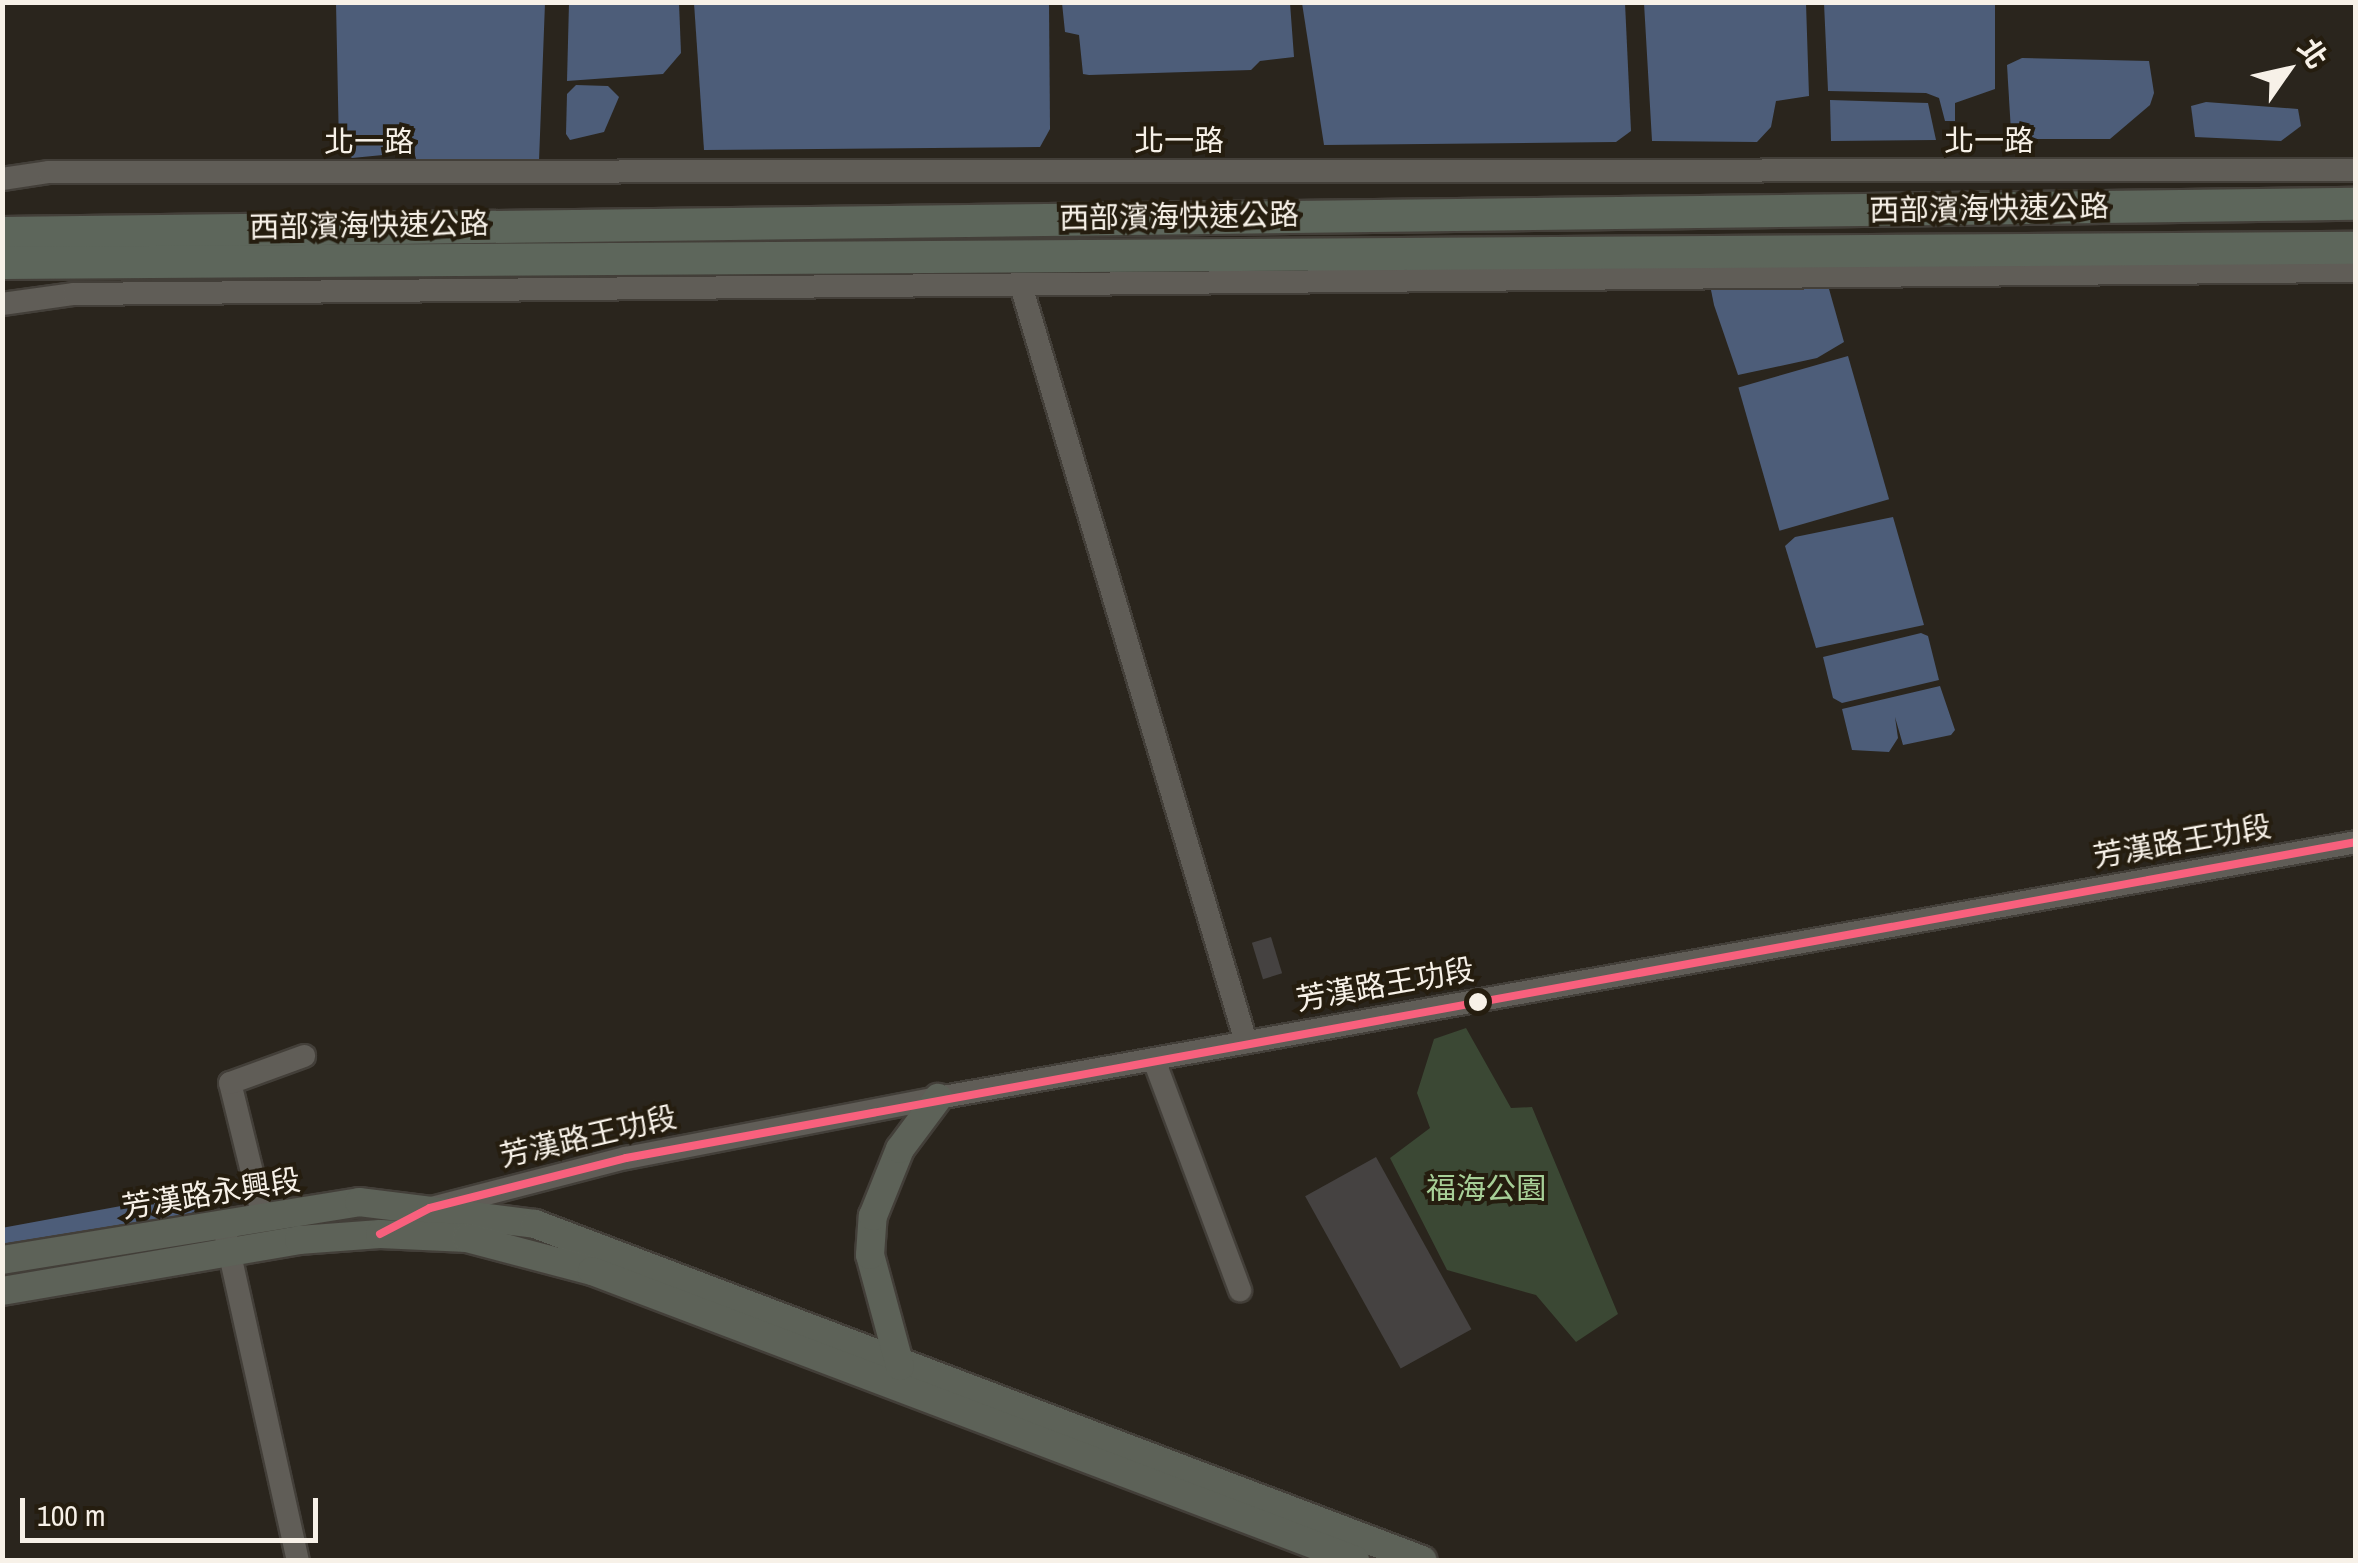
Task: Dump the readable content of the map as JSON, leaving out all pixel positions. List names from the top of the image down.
{
  "streets": {
    "highway": ["西部濱海快速公路"],
    "main road": ["芳漢路王功段", "芳漢路永興段"],
    "street": ["北一路"]
  },
  "crossings": [
    ["芳漢路王功段", "芳漢路永興段"]
  ],
  "parks": ["福海公園"],
  "scale_bar": "100 m",
  "north": "top right"
}
